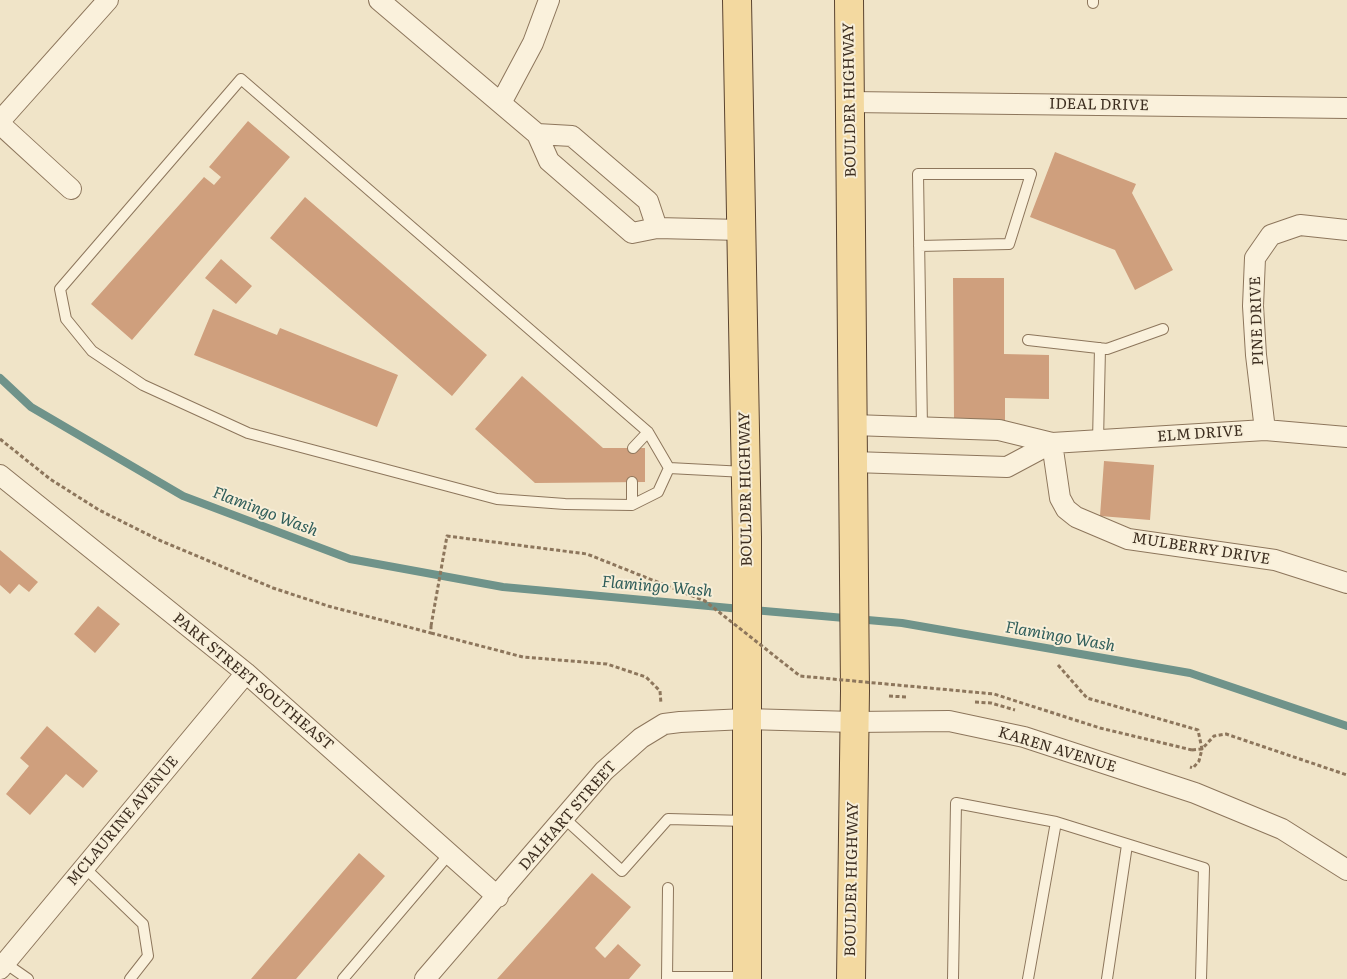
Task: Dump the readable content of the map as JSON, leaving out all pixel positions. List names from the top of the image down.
{
  "streets": {
    "main road": ["BOULDER HIGHWAY"],
    "street": [
      "IDEAL DRIVE",
      "PINE DRIVE",
      "ELM DRIVE",
      "MULBERRY DRIVE",
      "PARK STREET SOUTHEAST",
      "KAREN AVENUE",
      "DALHART STREET",
      "MCLAURINE AVENUE"
    ]
  },
  "crossings": [
    ["BOULDER HIGHWAY", "IDEAL DRIVE"],
    ["BOULDER HIGHWAY", "ELM DRIVE"],
    ["BOULDER HIGHWAY", "KAREN AVENUE"],
    ["BOULDER HIGHWAY", "DALHART STREET"],
    ["PINE DRIVE", "ELM DRIVE"],
    ["ELM DRIVE", "MULBERRY DRIVE"],
    ["PARK STREET SOUTHEAST", "DALHART STREET"],
    ["PARK STREET SOUTHEAST", "MCLAURINE AVENUE"],
    ["KAREN AVENUE", "DALHART STREET"]
  ],
  "water": ["Flamingo Wash"]
}
